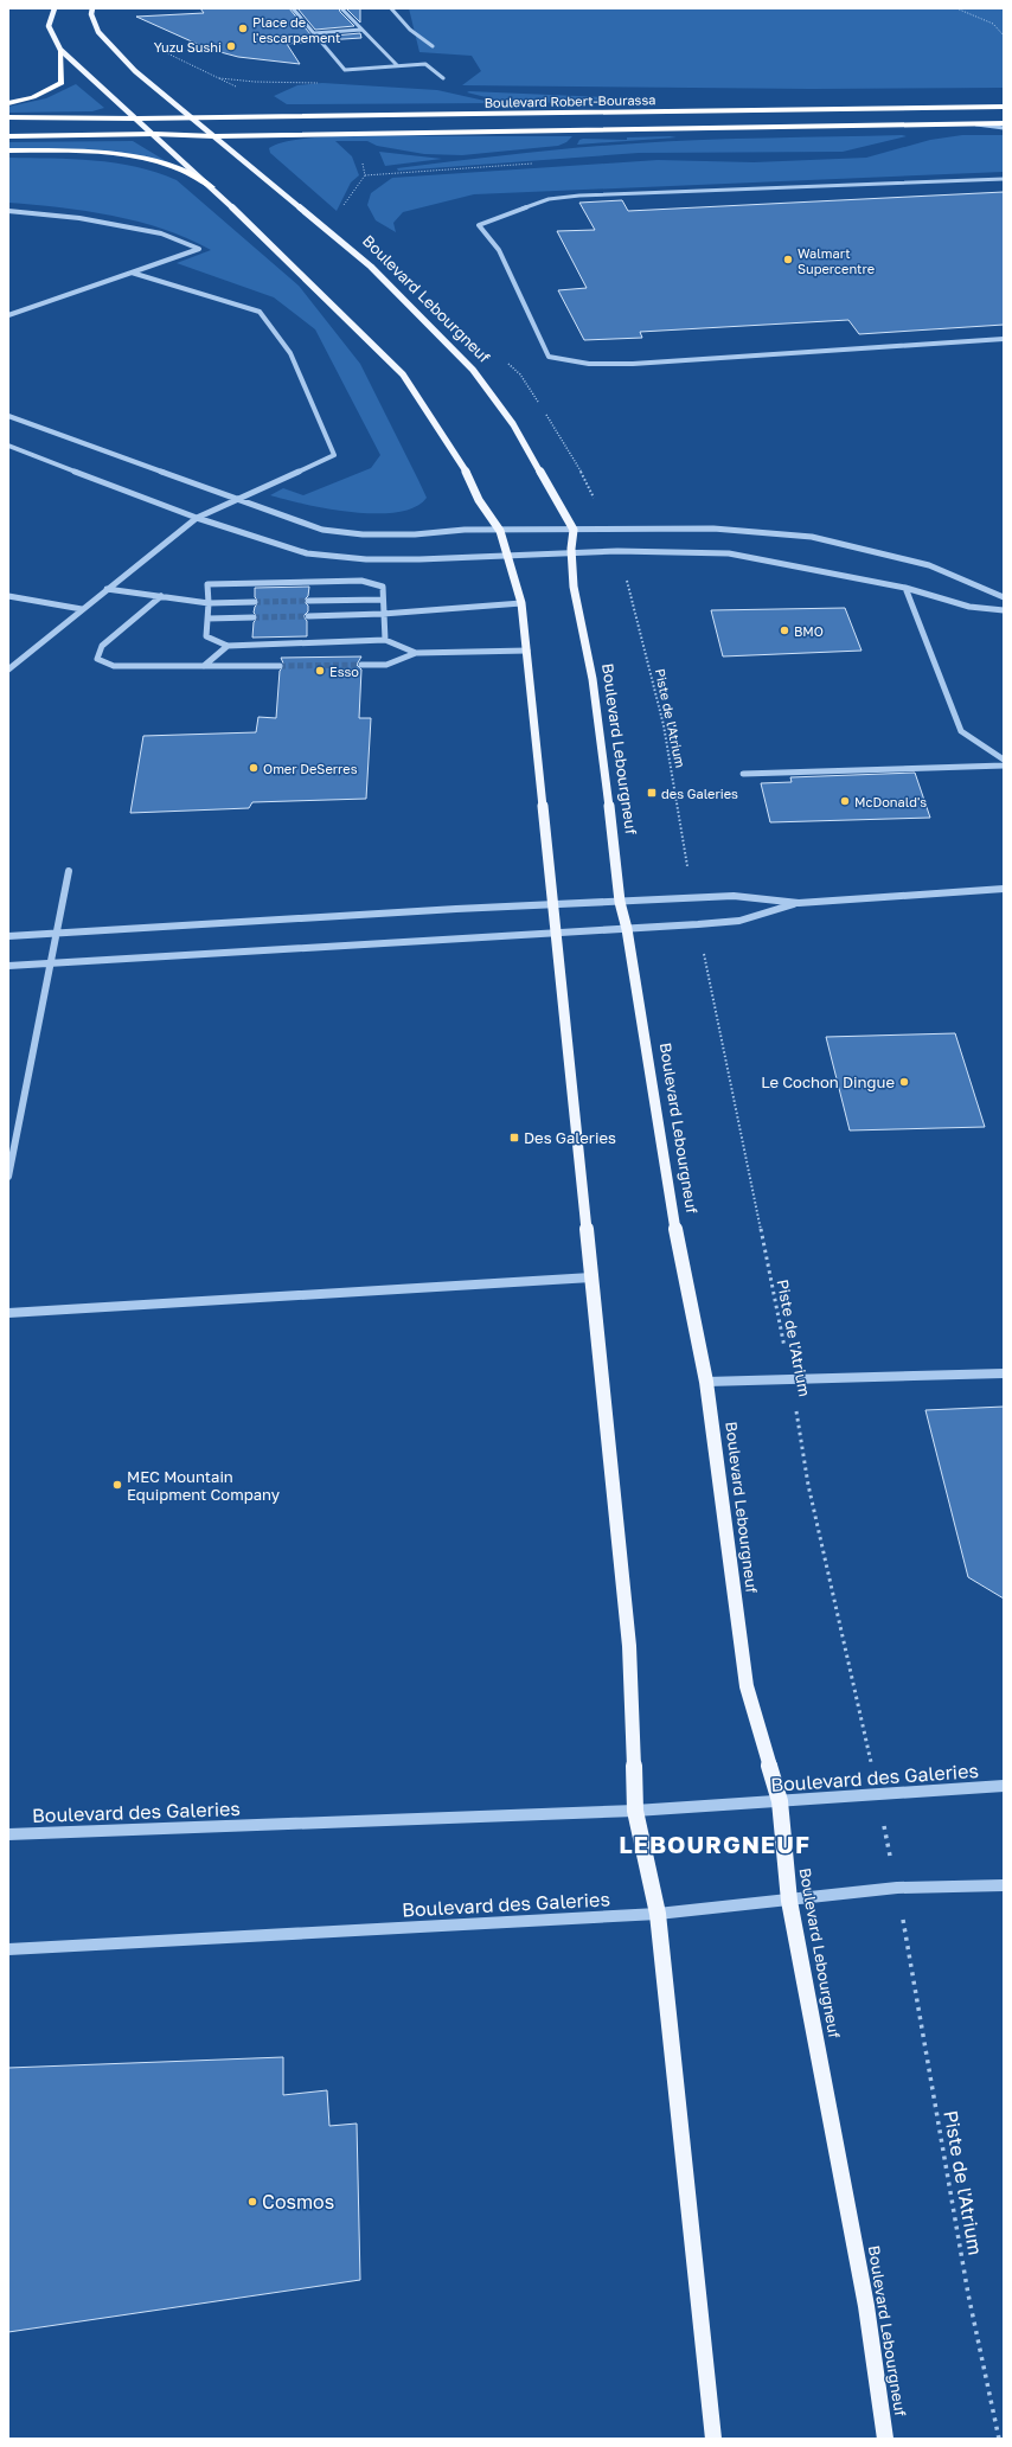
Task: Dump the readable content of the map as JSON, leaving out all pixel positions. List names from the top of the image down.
{
  "streets": {
    "highway": ["Boulevard Robert-Bourassa"],
    "main road": ["Boulevard Lebourgneuf"],
    "street": ["Boulevard des Galeries"],
    "path": ["Piste de l'Atrium"]
  },
  "crossings": [
    ["Boulevard Robert-Bourassa", "Boulevard Lebourgneuf"],
    ["Boulevard Lebourgneuf", "Boulevard des Galeries"]
  ],
  "districts": ["LEBOURGNEUF"],
  "places": {
    "other": [
      "Place de l'escarpement",
      "Yuzu Sushi",
      "Walmart Supercentre",
      "BMO",
      "Esso",
      "Omer DeSerres",
      "McDonald's",
      "Le Cochon Dingue",
      "MEC Mountain Equipment Company",
      "Cosmos"
    ],
    "transit": ["des Galeries", "Des Galeries"]
  }
}
